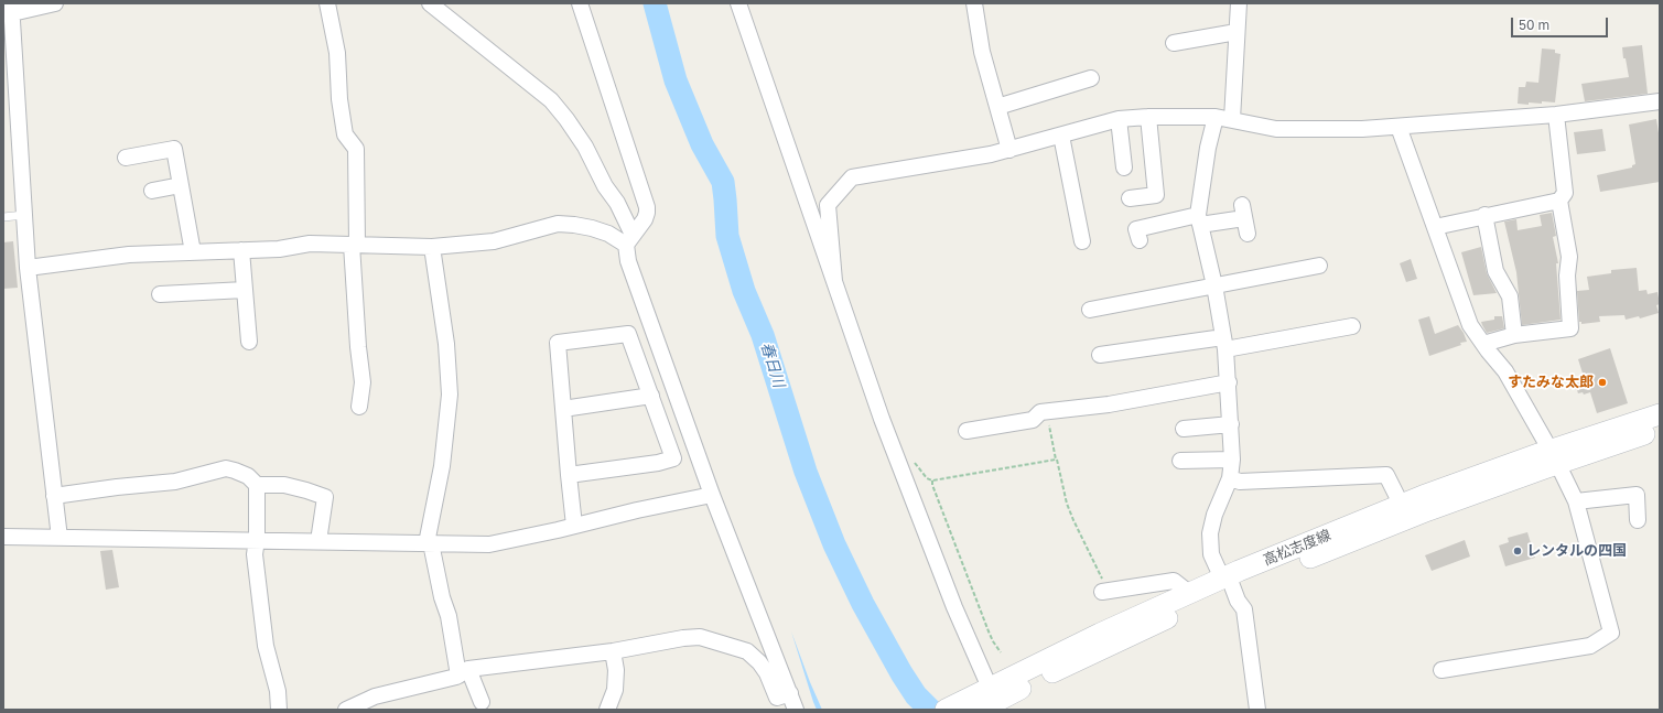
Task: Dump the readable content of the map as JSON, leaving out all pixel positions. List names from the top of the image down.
{
  "streets": {
    "main road": ["高松志度線"]
  },
  "water": ["春日川"],
  "places": ["すたみな太郎", "レンタルの四国"],
  "scale_bar": "50 m"
}
